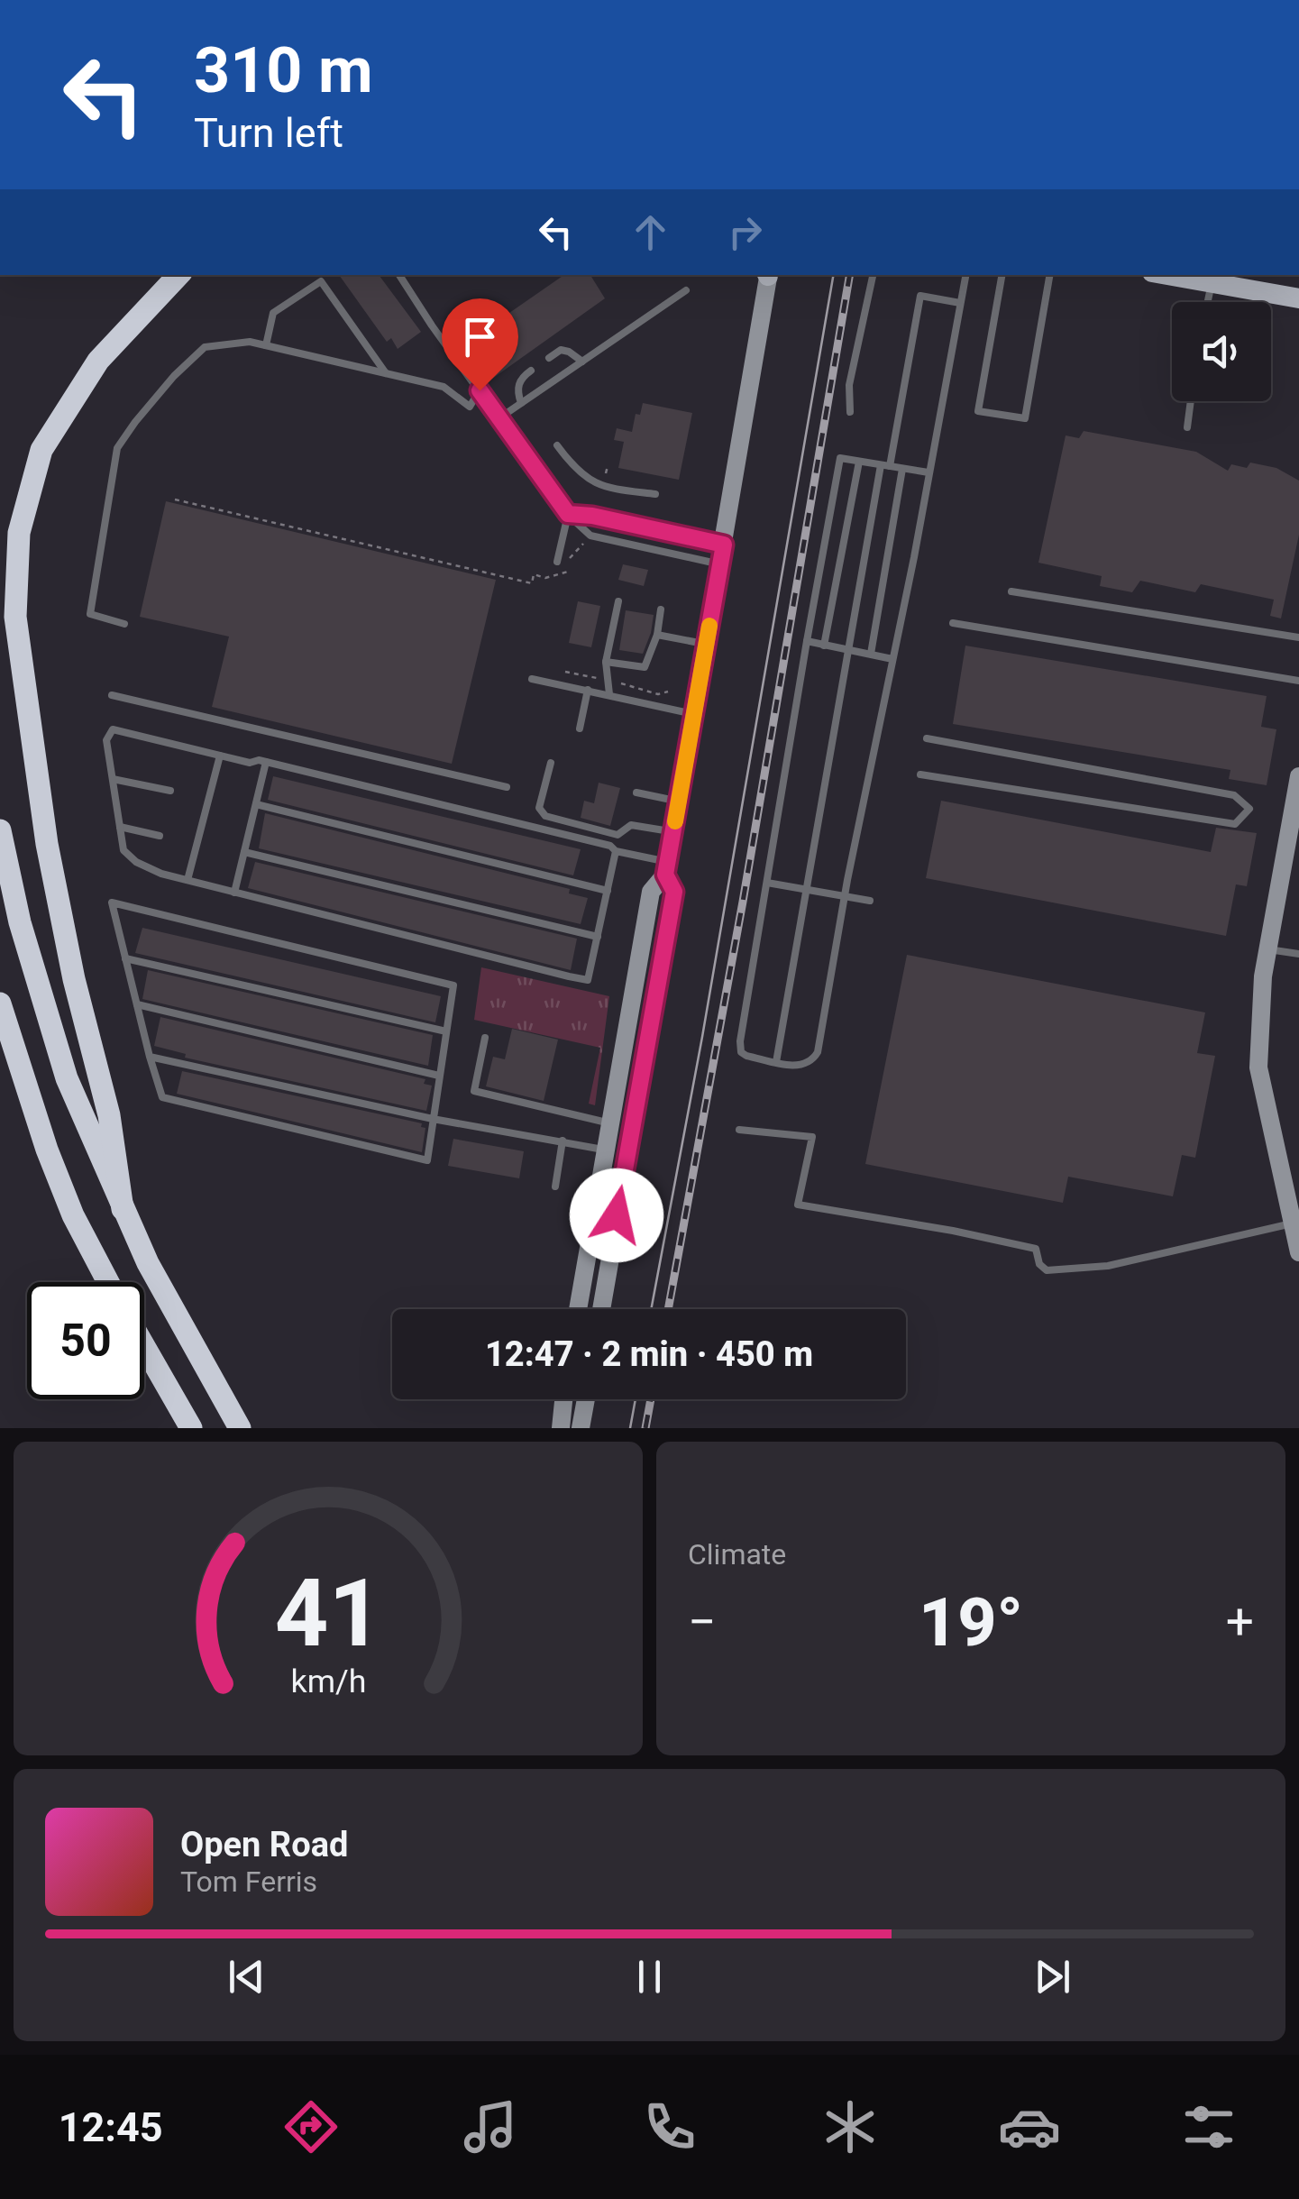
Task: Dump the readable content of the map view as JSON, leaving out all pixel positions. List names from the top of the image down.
{
  "page": {
    "turn": ["310 m", "Turn left"],
    "limit": "50",
    "trip": "12:47 · 2 min · 450 m",
    "tile": "Climate",
    "heat": ["−", "19°", "+"],
    "song": ["Open Road", "Tom Ferris"],
    "tabs": "12:45",
    "gauge": ["41", "km/h"]
  }
}
